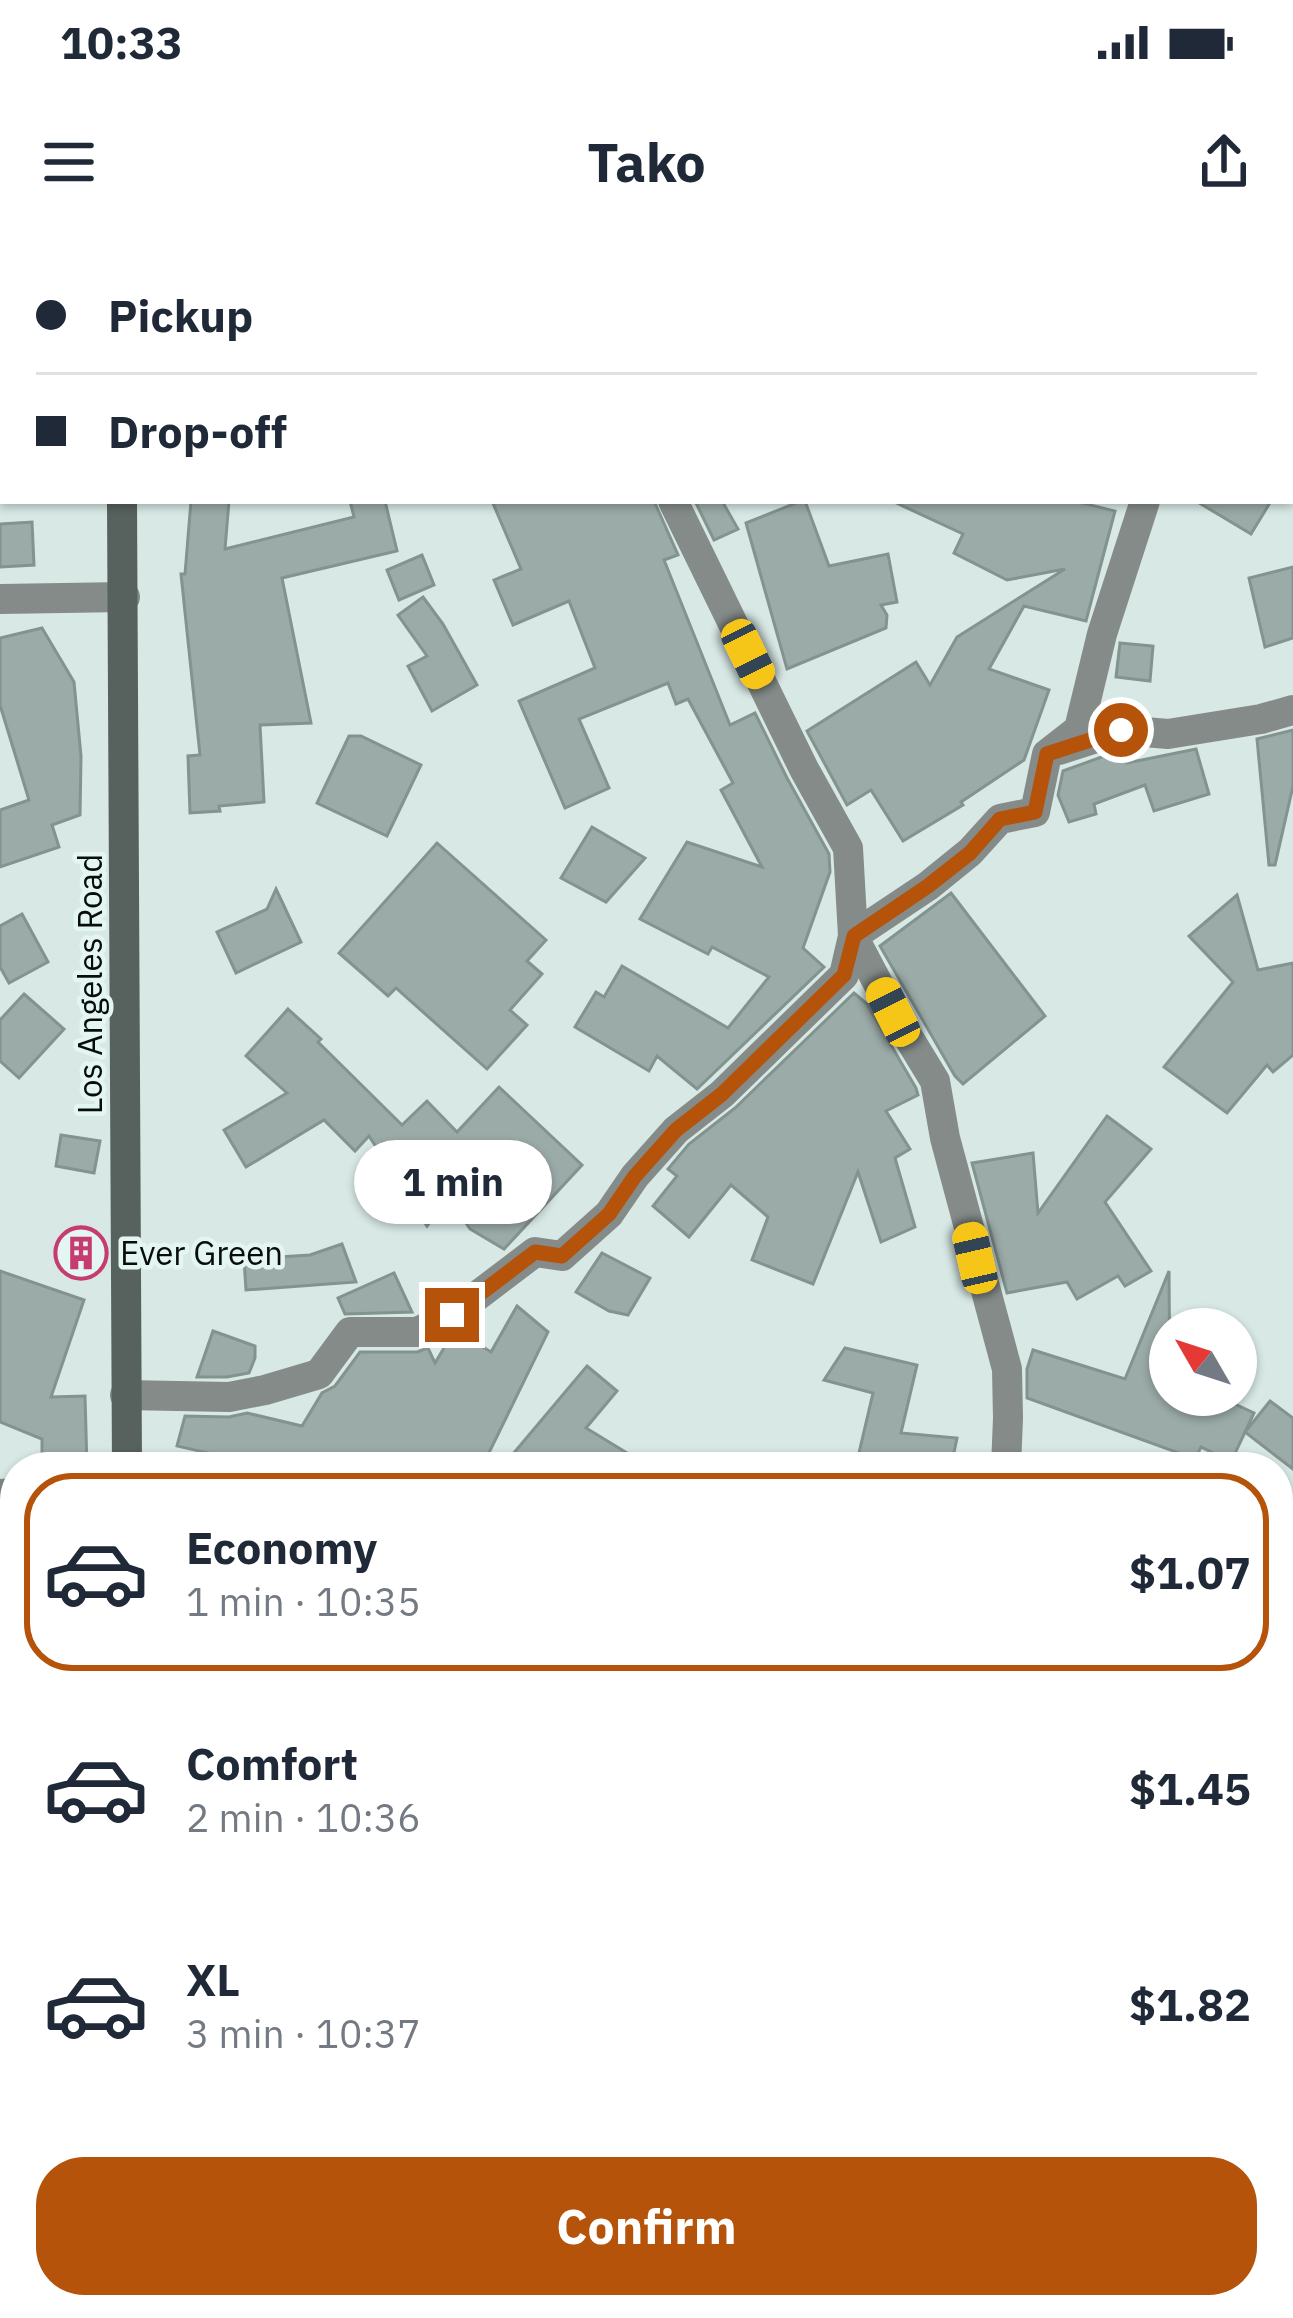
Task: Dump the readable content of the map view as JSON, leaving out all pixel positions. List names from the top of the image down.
{
  "streets": {
    "main road": ["Los Angeles Road"]
  },
  "places": {
    "building": ["Ever Green"]
  },
  "north": "top left",
  "page": {
    "status": "10:33",
    "header": "Tako",
    "banner": ["Pickup", "Drop-off"],
    "bubble": "1 min",
    "list": [
      {
        "name": "Economy",
        "note": "1 min · 10:35",
        "value": "$1.07"
      },
      {
        "name": "Comfort",
        "note": "2 min · 10:36",
        "value": "$1.45"
      },
      {
        "name": "XL",
        "note": "3 min · 10:37",
        "value": "$1.82"
      }
    ],
    "buttons": "Confirm"
  }
}
